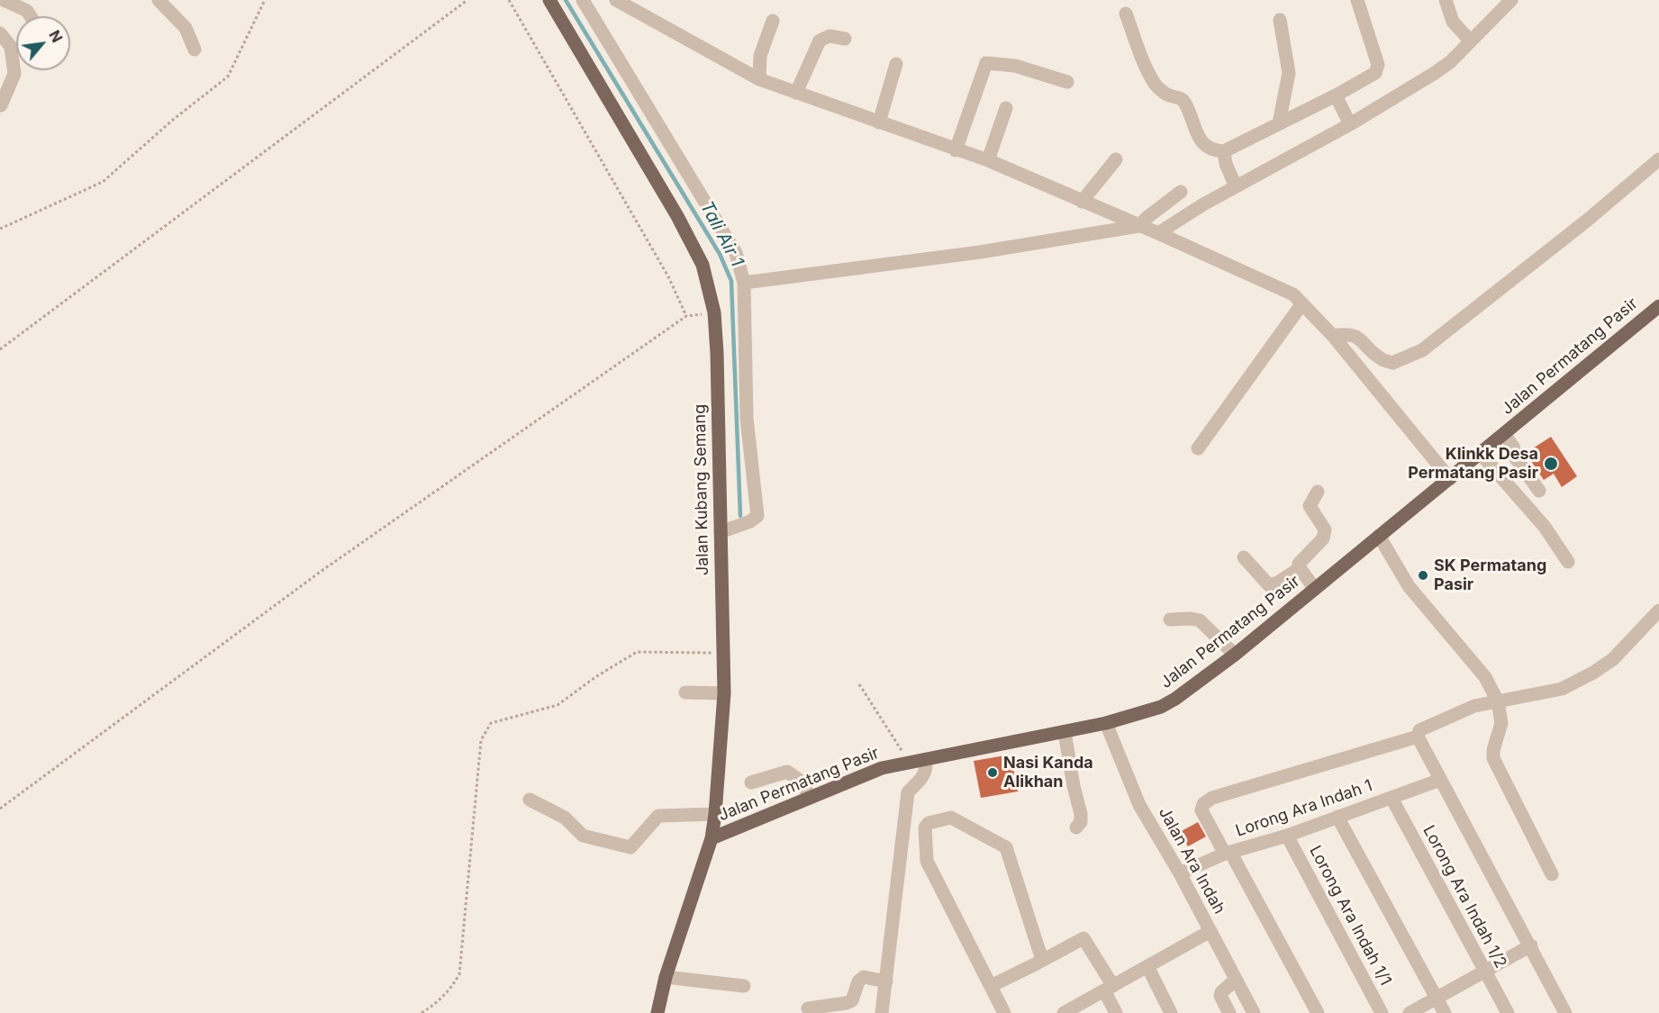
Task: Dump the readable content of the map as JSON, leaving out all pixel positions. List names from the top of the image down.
{
  "streets": {
    "main road": ["Jalan Permatang Pasir", "Jalan Kubang Semang"],
    "street": [
      "Lorong Ara Indah 1",
      "Jalan Ara Indah",
      "Lorong Ara Indah 1/2",
      "Lorong Ara Indah 1/1"
    ]
  },
  "crossings": [
    ["Jalan Permatang Pasir", "Jalan Kubang Semang"],
    ["Jalan Permatang Pasir", "Jalan Ara Indah"],
    ["Lorong Ara Indah 1", "Jalan Ara Indah"],
    ["Lorong Ara Indah 1", "Lorong Ara Indah 1/2"],
    ["Lorong Ara Indah 1", "Lorong Ara Indah 1/1"]
  ],
  "water": ["Tali Air 1"],
  "places": ["Klinkk Desa Permatang Pasir", "SK Permatang Pasir", "Nasi Kanda Alikhan"],
  "north": "top right"
}
